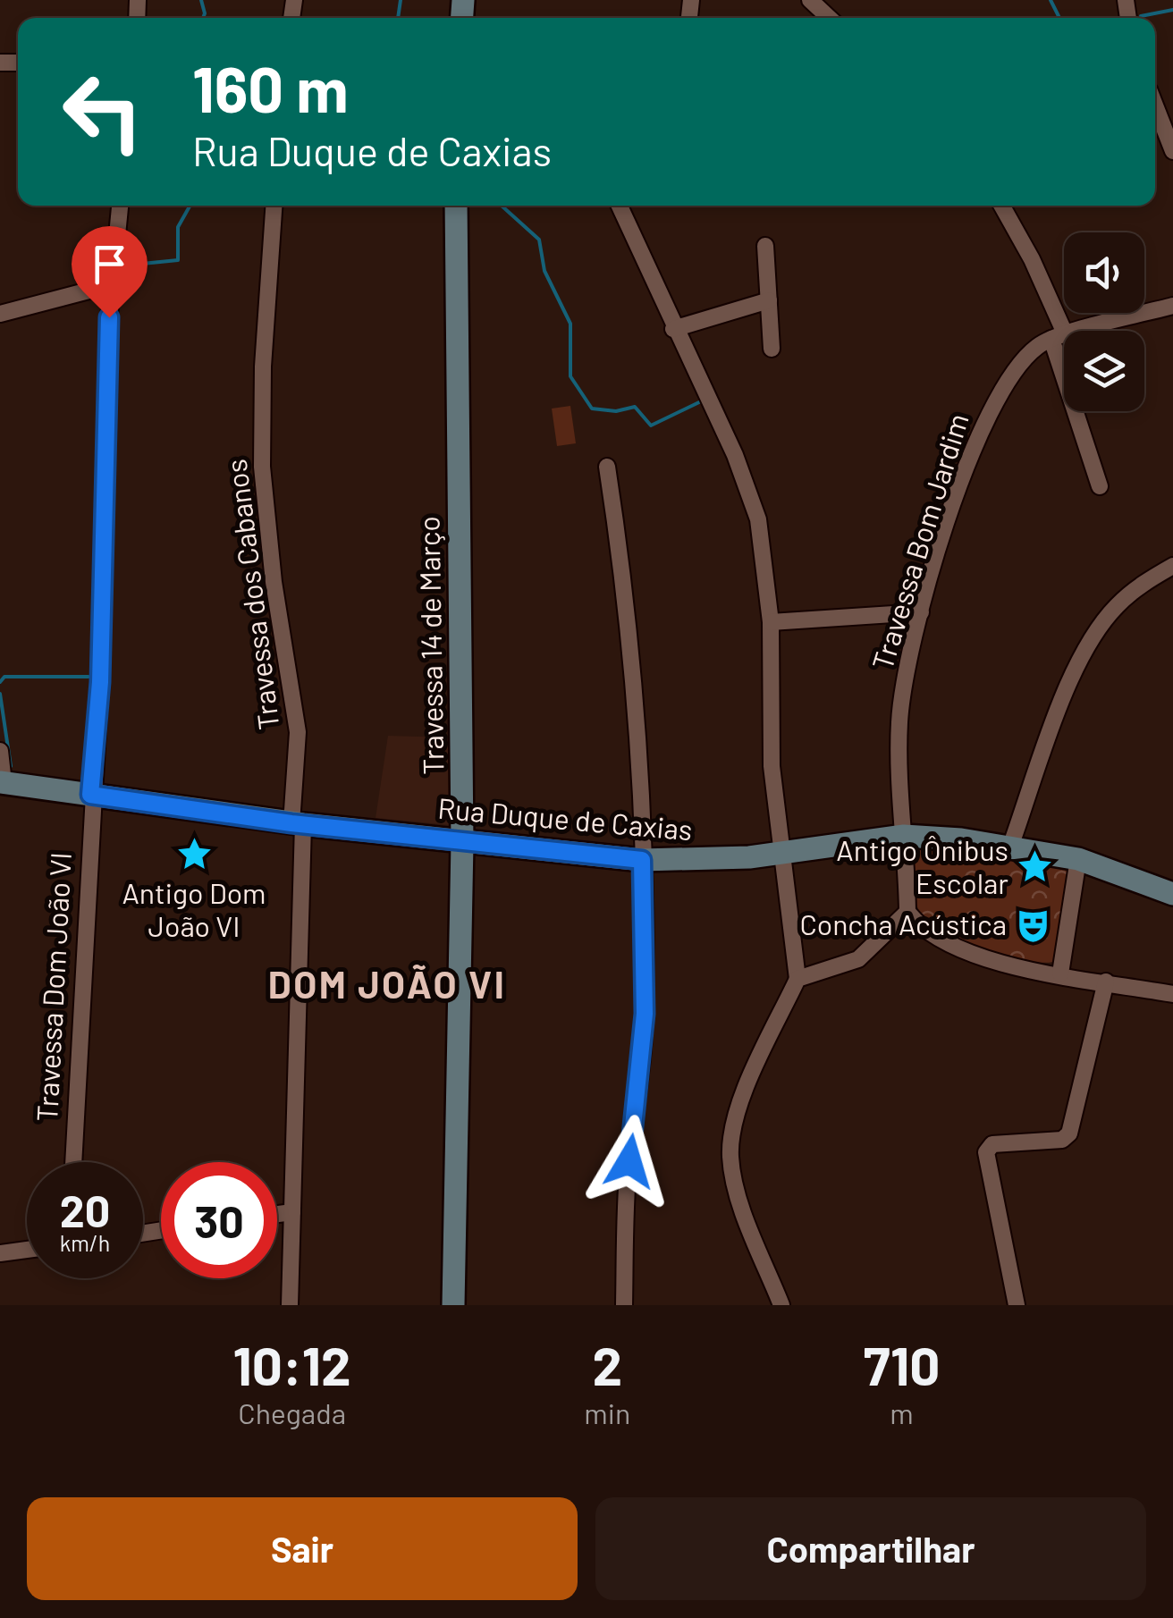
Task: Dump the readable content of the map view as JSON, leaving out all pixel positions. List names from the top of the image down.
{
  "streets": {
    "street": [
      "Travessa Bom Jardim",
      "Travessa dos Cabanos",
      "Travessa 14 de Março",
      "Rua Duque de Caxias",
      "Travessa Dom João VI"
    ]
  },
  "crossings": [
    ["Travessa Bom Jardim", "Rua Duque de Caxias"],
    ["Travessa dos Cabanos", "Rua Duque de Caxias"],
    ["Travessa 14 de Março", "Rua Duque de Caxias"],
    ["Rua Duque de Caxias", "Travessa Dom João VI"]
  ],
  "districts": ["DOM JOÃO VI"],
  "places": {
    "place": ["Antigo Dom João VI", "Antigo Ônibus Escolar"],
    "theatre": ["Concha Acústica"]
  },
  "page": {
    "turn": ["160 m", "Rua Duque de Caxias"],
    "speed": "20 km/h",
    "limit": "30",
    "eta": [
      "10:12",
      "Chegada",
      "2",
      "min",
      "710",
      "m"
    ],
    "buttons": ["Sair", "Compartilhar"]
  }
}
